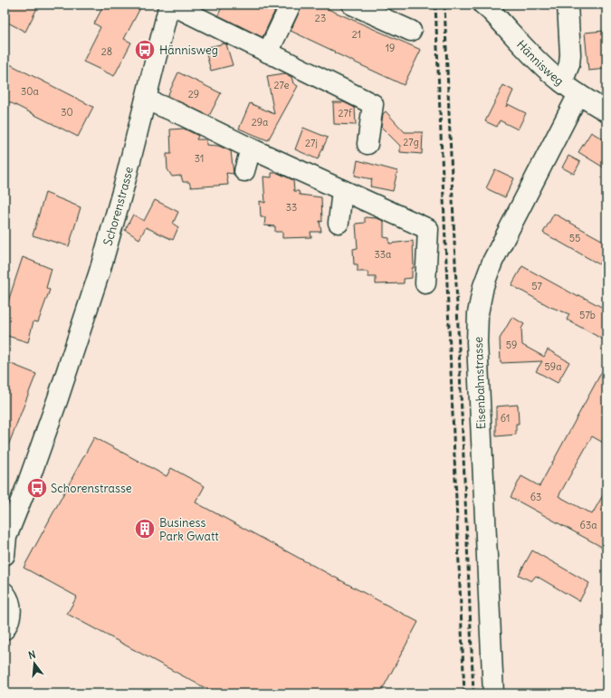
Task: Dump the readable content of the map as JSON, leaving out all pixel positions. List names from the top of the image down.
{
  "streets": {
    "street": ["Hännisweg", "Schorenstrasse", "Eisenbahnstrasse"]
  },
  "crossings": [
    ["Hännisweg", "Eisenbahnstrasse"]
  ],
  "places": {
    "bus stop": ["Hännisweg", "Schorenstrasse"],
    "building": ["Business Park Gwatt"]
  },
  "house_numbers": [
    "23",
    "21",
    "19",
    "28",
    "27e",
    "30a",
    "29",
    "30",
    "27f",
    "29a",
    "27g",
    "27j",
    "31",
    "33",
    "55",
    "33a",
    "57",
    "57b",
    "59",
    "59a",
    "61",
    "63",
    "63a"
  ],
  "north": "top"
}
